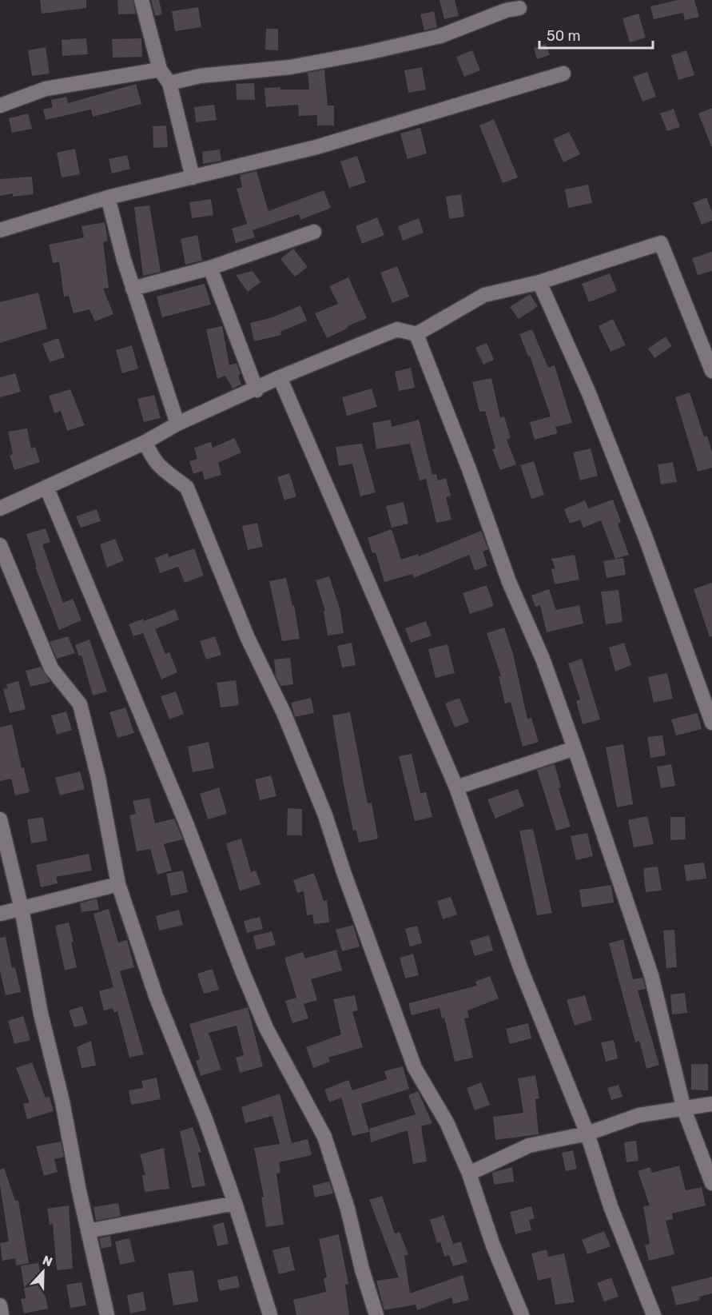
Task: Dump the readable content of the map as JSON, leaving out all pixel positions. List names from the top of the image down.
{
  "scale_bar": "50 m",
  "north": "top"
}
